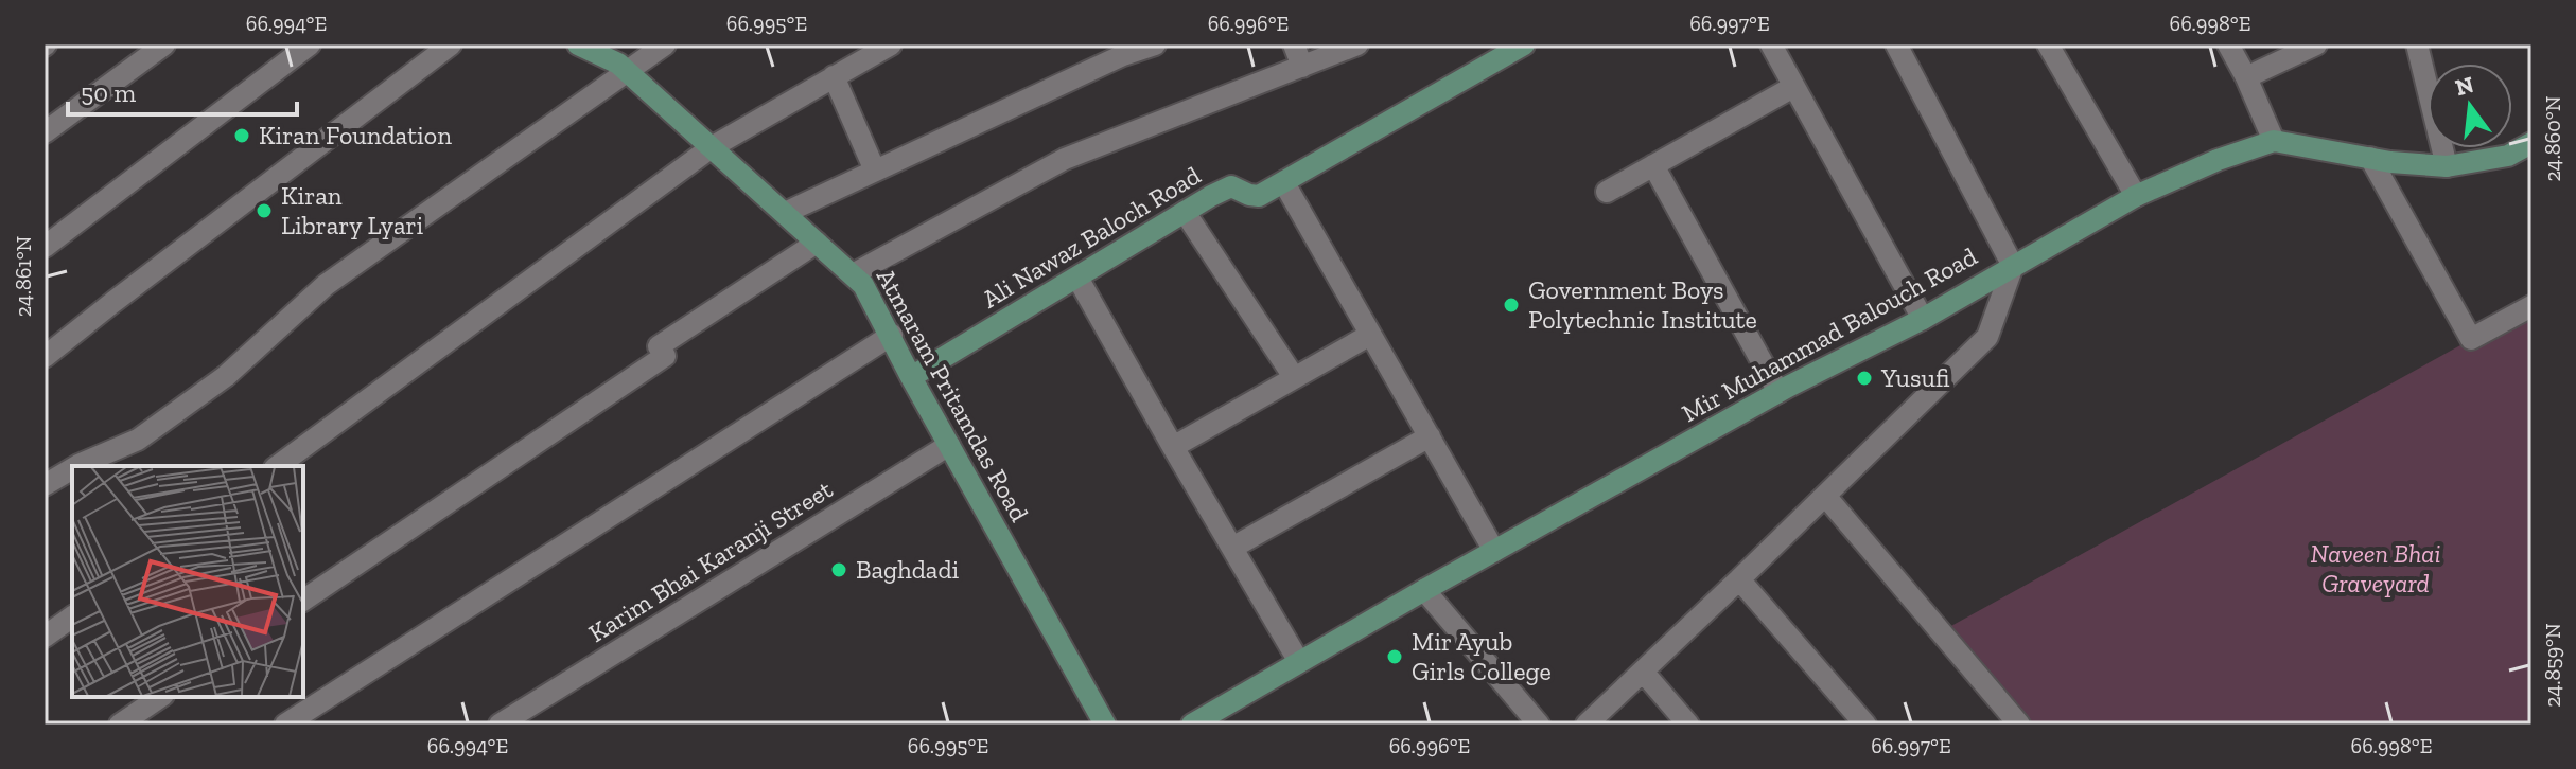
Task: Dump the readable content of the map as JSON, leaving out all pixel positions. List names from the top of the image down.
{
  "streets": {
    "street": [
      "Ali Nawaz Baloch Road",
      "Mir Muhammad Balouch Road",
      "Atmaram Pritamdas Road",
      "Karim Bhai Karanji Street"
    ]
  },
  "crossings": [
    ["Ali Nawaz Baloch Road", "Atmaram Pritamdas Road"],
    ["Atmaram Pritamdas Road", "Karim Bhai Karanji Street"]
  ],
  "parks": ["Naveen Bhai Graveyard"],
  "places": [
    "Kiran Foundation",
    "Kiran Library Lyari",
    "Government Boys Polytechnic Institute",
    "Yusufi",
    "Baghdadi",
    "Mir Ayub Girls College"
  ],
  "scale_bar": "50 m",
  "north": "top",
  "coordinates": [
    "66.994°E",
    "66.995°E",
    "66.996°E",
    "66.997°E",
    "66.998°E",
    "24.860°N",
    "24.861°N",
    "24.859°N"
  ]
}
